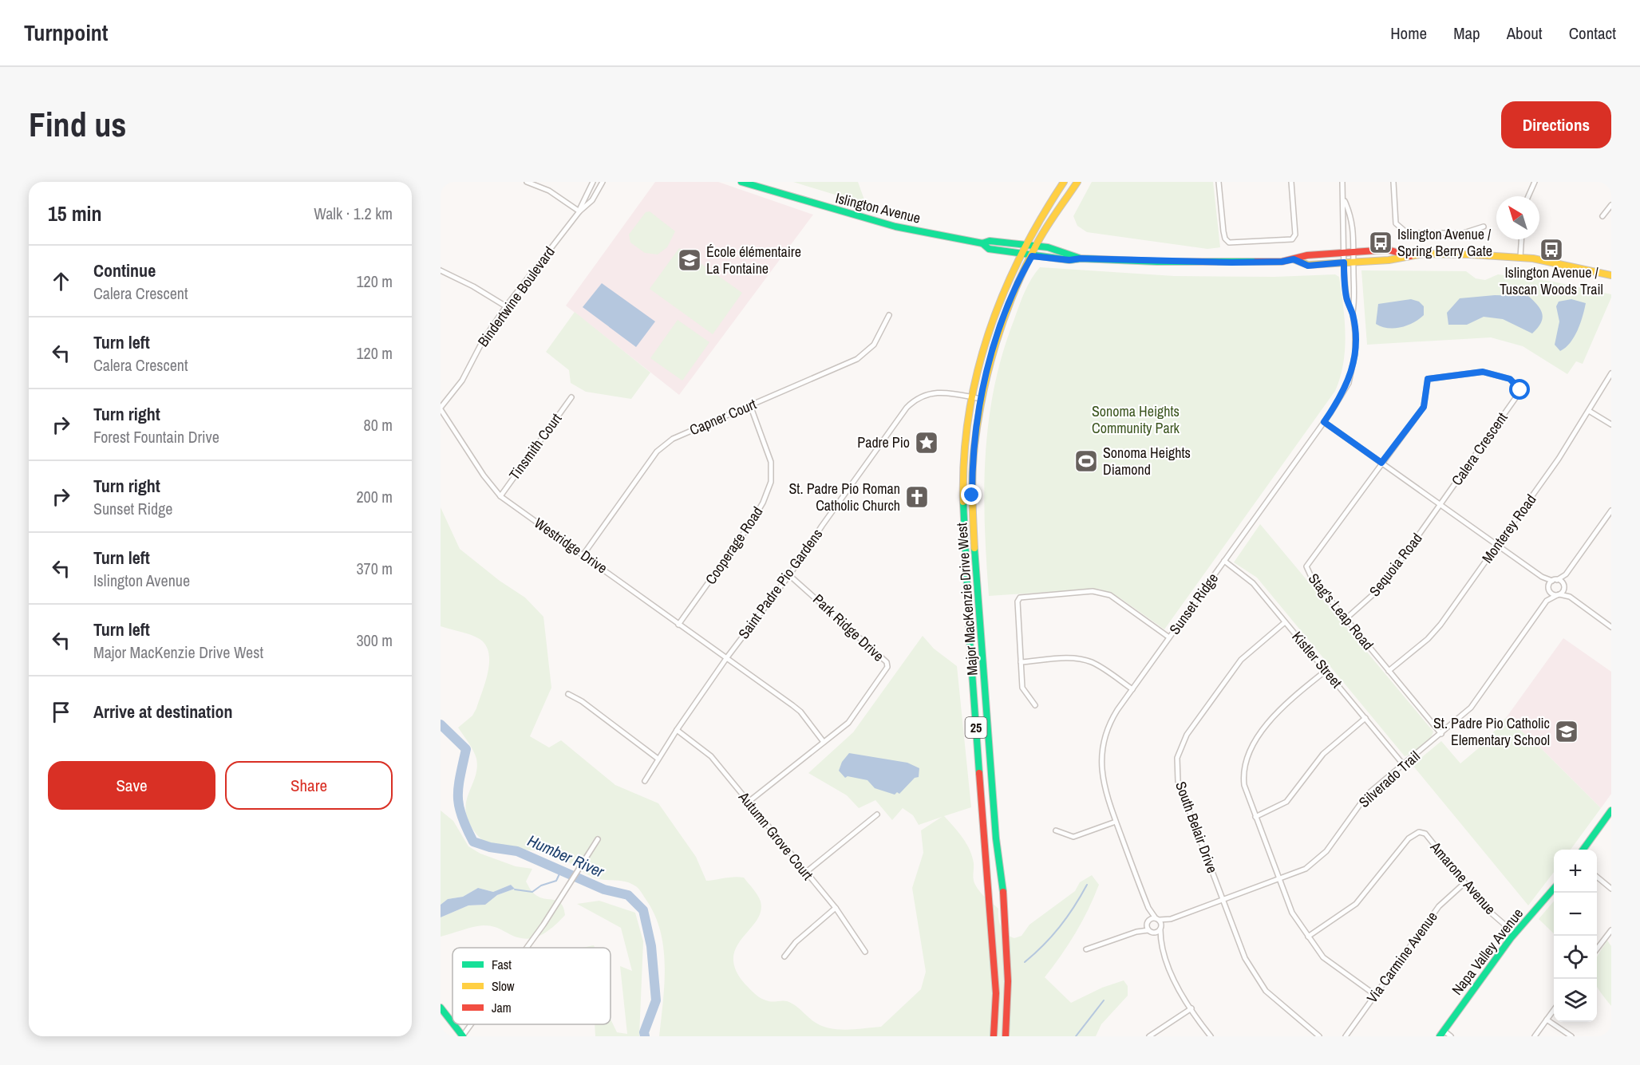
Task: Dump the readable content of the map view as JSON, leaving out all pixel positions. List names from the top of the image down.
{
  "streets": {
    "main road": [
      "Islington Avenue",
      "Major MacKenzie Drive West",
      "25",
      "Napa Valley Avenue"
    ],
    "street": [
      "Bindertwine Boulevard",
      "Capner Court",
      "Tinsmith Court",
      "Calera Crescent",
      "Monterey Road",
      "Westridge Drive",
      "Cooperage Road",
      "Sequoia Road",
      "Saint Padre Pio Gardens",
      "Sunset Ridge",
      "Stag's Leap Road",
      "Park Ridge Drive",
      "Kistler Street",
      "Silverado Trail",
      "South Belair Drive",
      "Autumn Grove Court",
      "Amarone Avenue",
      "Via Carmine Avenue"
    ]
  },
  "crossings": [
    ["Islington Avenue", "Major MacKenzie Drive West"],
    ["Islington Avenue", "Sunset Ridge"],
    ["Bindertwine Boulevard", "Westridge Drive"],
    ["Capner Court", "Westridge Drive"],
    ["Capner Court", "Cooperage Road"],
    ["Tinsmith Court", "Westridge Drive"],
    ["Calera Crescent", "Sequoia Road"],
    ["Calera Crescent", "Stag's Leap Road"],
    ["Monterey Road", "Stag's Leap Road"],
    ["Westridge Drive", "Cooperage Road"],
    ["Westridge Drive", "Saint Padre Pio Gardens"],
    ["Westridge Drive", "Park Ridge Drive"],
    ["Sequoia Road", "Stag's Leap Road"],
    ["Saint Padre Pio Gardens", "Major MacKenzie Drive West"],
    ["Saint Padre Pio Gardens", "Park Ridge Drive"],
    ["Saint Padre Pio Gardens", "Autumn Grove Court"],
    ["Sunset Ridge", "Kistler Street"],
    ["Sunset Ridge", "Silverado Trail"],
    ["Stag's Leap Road", "Silverado Trail"],
    ["Park Ridge Drive", "Autumn Grove Court"],
    ["Kistler Street", "Silverado Trail"],
    ["Kistler Street", "South Belair Drive"],
    ["Silverado Trail", "South Belair Drive"],
    ["Amarone Avenue", "Napa Valley Avenue"],
    ["Amarone Avenue", "Via Carmine Avenue"]
  ],
  "water": ["Humber River"],
  "parks": ["Sonoma Heights Community Park"],
  "places": {
    "bus stop": ["Islington Avenue / Spring Berry Gate", "Islington Avenue / Tuscan Woods Trail"],
    "school or university": ["École élémentaire La Fontaine", "St. Padre Pio Catholic Elementary School"],
    "place": ["Padre Pio"],
    "sports": ["Sonoma Heights Diamond"],
    "church": ["St. Padre Pio Roman Catholic Church"]
  },
  "legend": ["Fast", "Slow", "Jam"],
  "north": "top left",
  "page": {
    "header": "Turnpoint",
    "nav": [
      "Home",
      "Map",
      "About",
      "Contact"
    ],
    "buttons": [
      "Directions",
      ["Save", "Share"]
    ],
    "title": "Find us",
    "heading": ["15 min", "Walk · 1.2 km"],
    "list": [
      ["Continue", "Calera Crescent", "120 m"],
      ["Turn left", "Calera Crescent", "120 m"],
      ["Turn right", "Forest Fountain Drive", "80 m"],
      ["Turn right", "Sunset Ridge", "200 m"],
      ["Turn left", "Islington Avenue", "370 m"],
      ["Turn left", "Major MacKenzie Drive West", "300 m"],
      "Arrive at destination"
    ],
    "map_buttons": ["+", "−"]
  }
}
